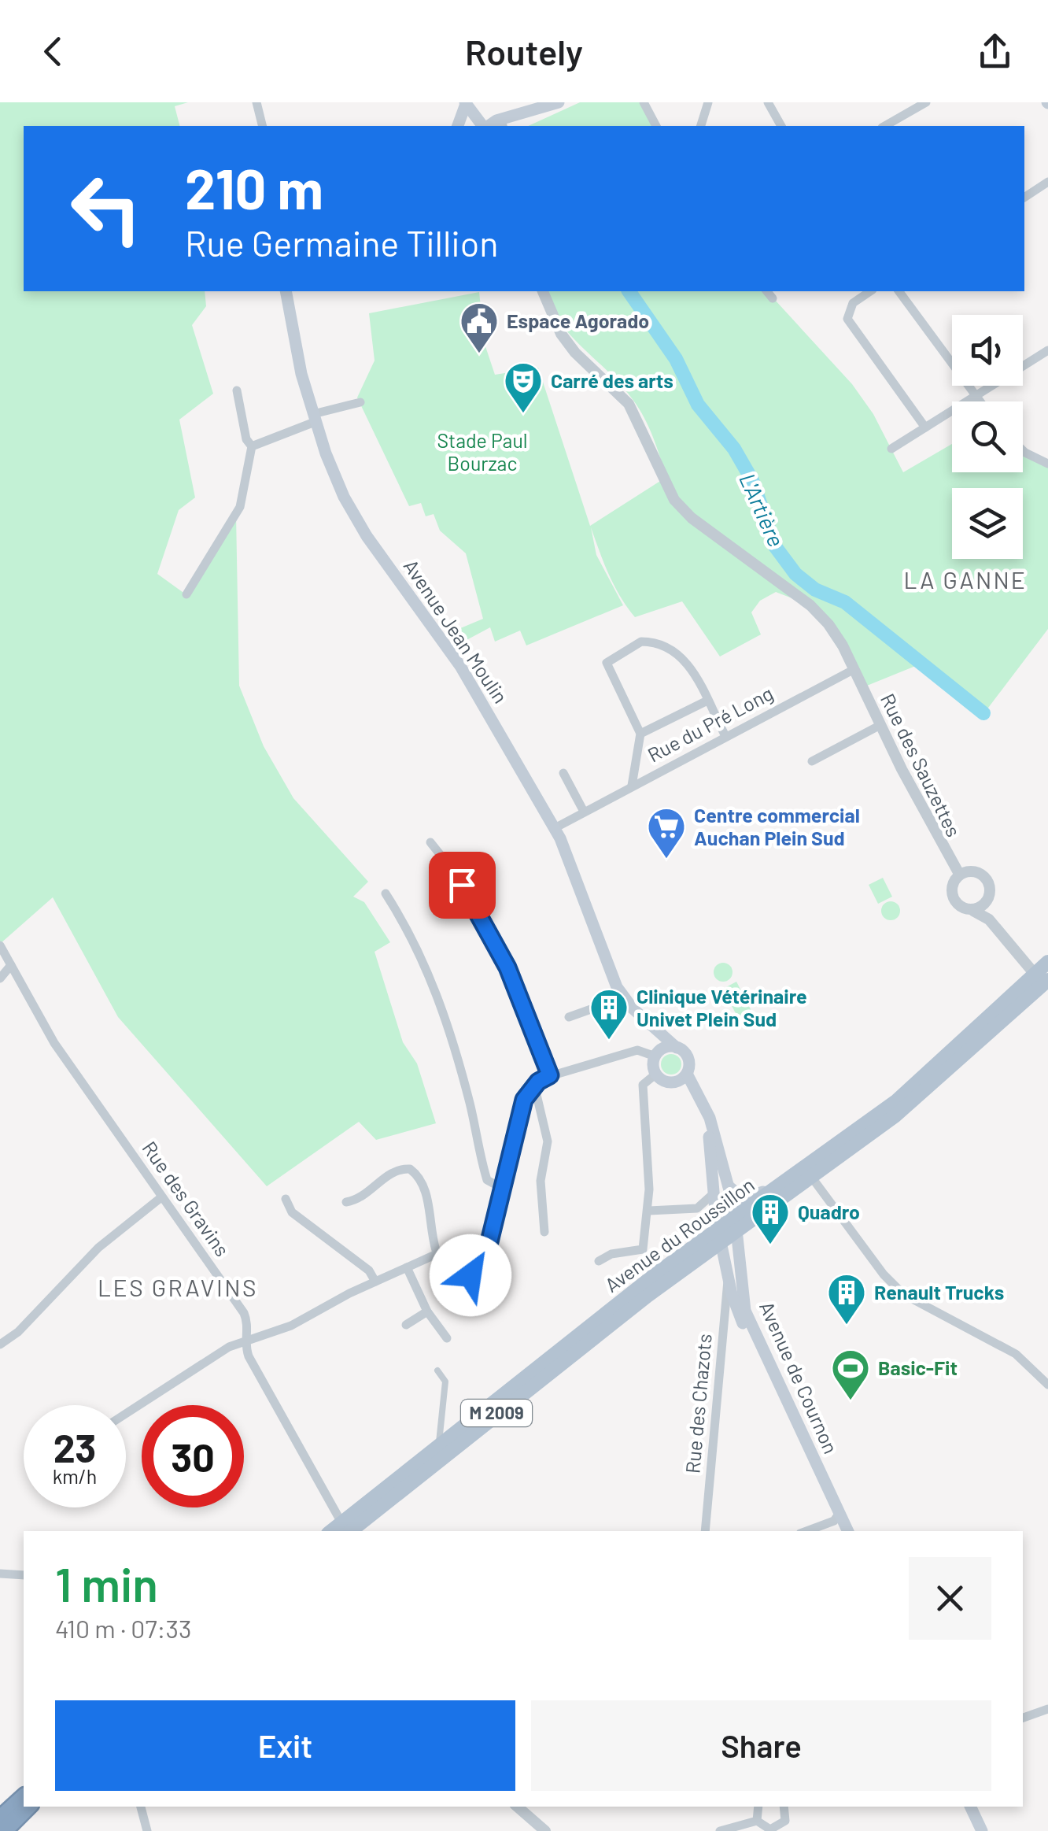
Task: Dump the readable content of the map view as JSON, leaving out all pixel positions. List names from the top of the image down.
{
  "streets": {
    "main road": [
      "Avenue Jean Moulin",
      "Avenue du Roussillon",
      "Avenue de Cournon",
      "M 2009"
    ],
    "street": [
      "Rue du Pré Long",
      "Rue des Sauzettes",
      "Rue des Gravins",
      "Rue des Chazots"
    ]
  },
  "crossings": [
    ["Avenue Jean Moulin", "Rue du Pré Long"],
    ["Rue du Pré Long", "Rue des Sauzettes"],
    ["Rue des Gravins", "Avenue du Roussillon"],
    ["Avenue du Roussillon", "Avenue de Cournon"],
    ["Avenue de Cournon", "Rue des Chazots"]
  ],
  "districts": ["LA GANNE", "LES GRAVINS"],
  "water": ["L'Artière"],
  "parks": ["Stade Paul Bourzac"],
  "places": {
    "public building": ["Espace Agorado"],
    "theatre": ["Carré des arts"],
    "supermarket": ["Centre commercial Auchan Plein Sud"],
    "building": ["Clinique Vétérinaire Univet Plein Sud", "Quadro", "Renault Trucks"],
    "sports": ["Basic-Fit"]
  },
  "page": {
    "header": "Routely",
    "turn": ["210 m", "Rue Germaine Tillion"],
    "speed": "23 km/h",
    "limit": "30",
    "heading": ["1 min", "410 m · 07:33"],
    "buttons": ["Exit", "Share"]
  }
}
